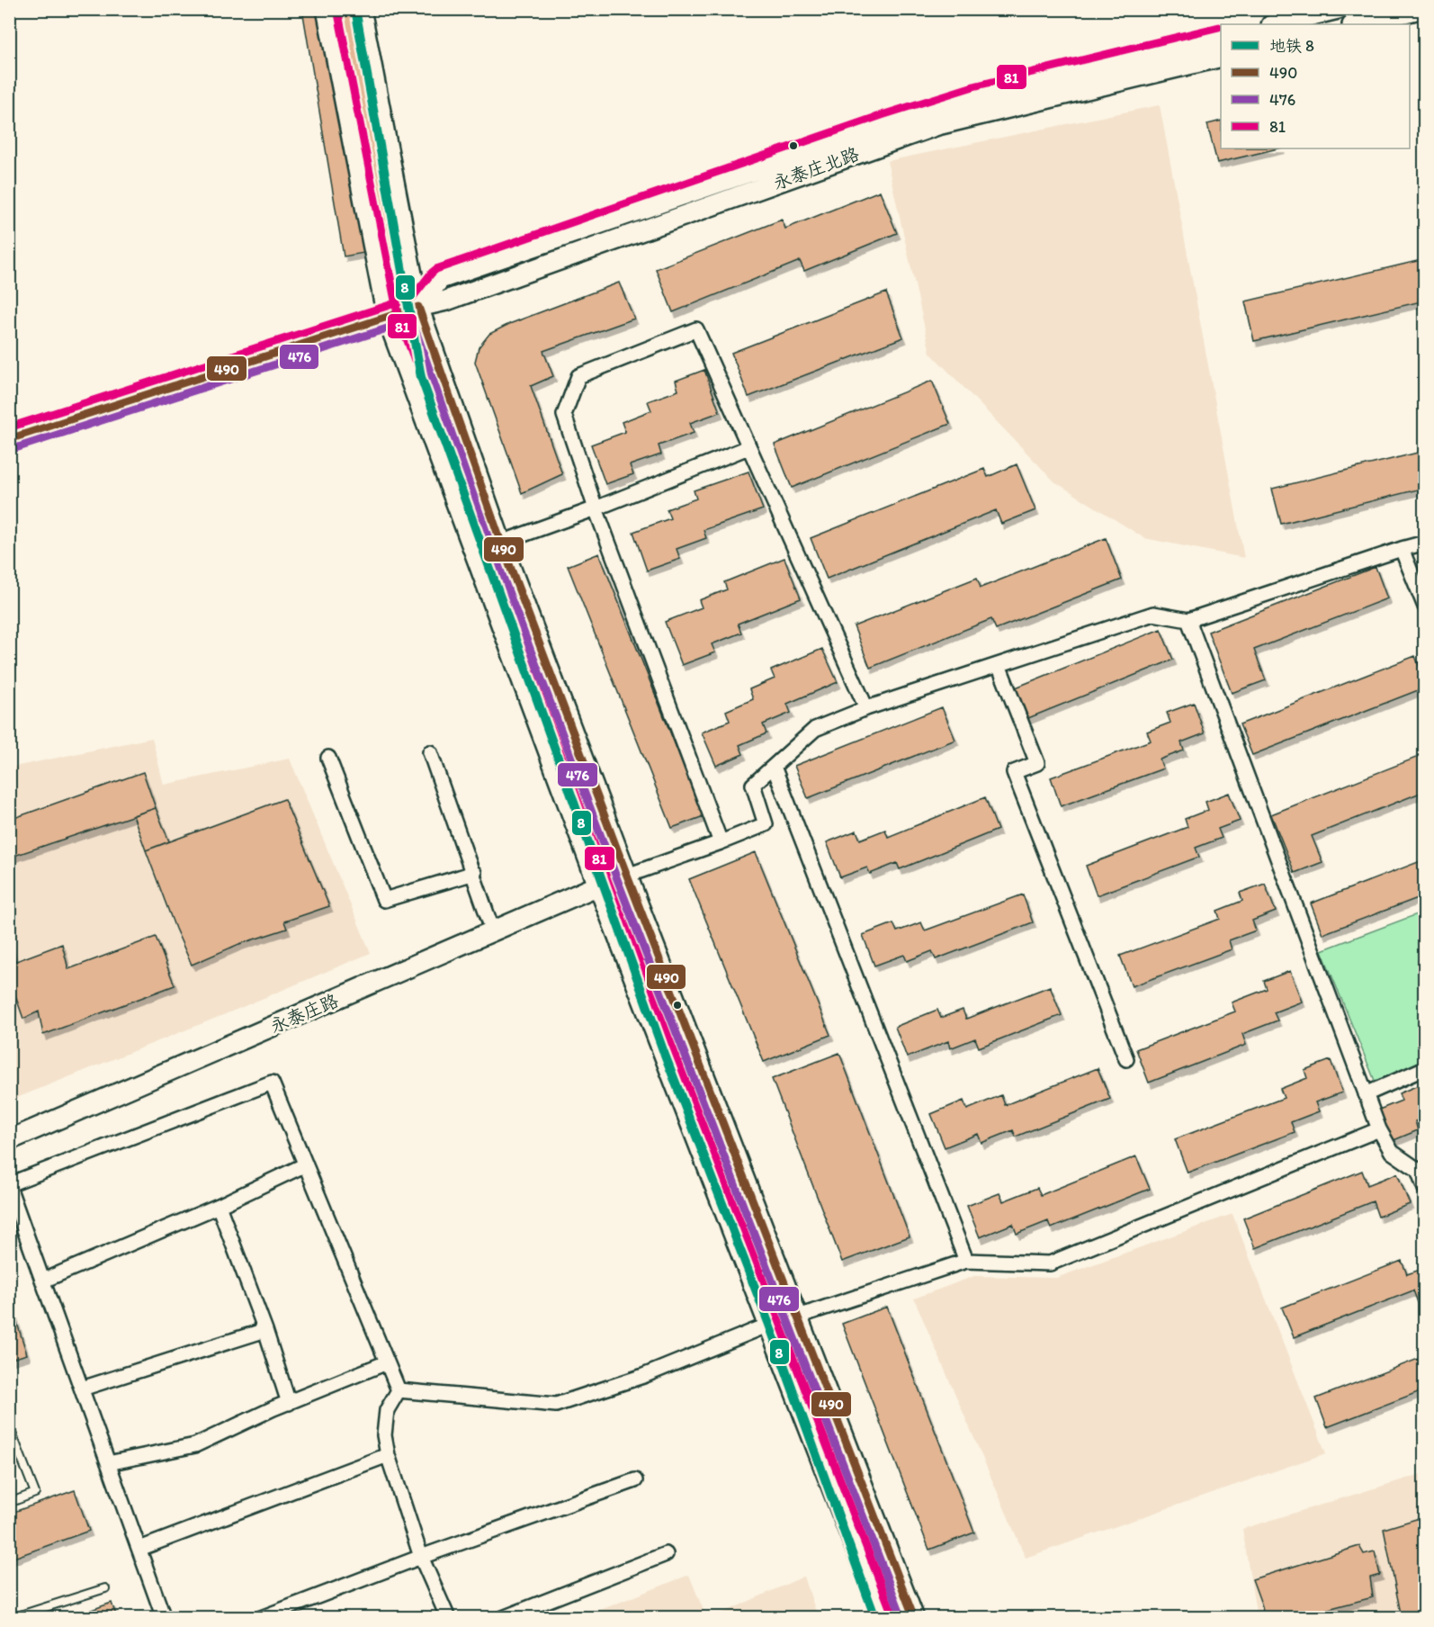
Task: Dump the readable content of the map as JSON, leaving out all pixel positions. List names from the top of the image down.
{
  "streets": {
    "main road": ["永泰庄北路", "永泰庄路"]
  },
  "lines": [
    "metro line 8",
    "transit line 81",
    "transit line 490",
    "transit line 476"
  ],
  "legend": [
    "地铁 8",
    "490",
    "476",
    "81"
  ]
}
